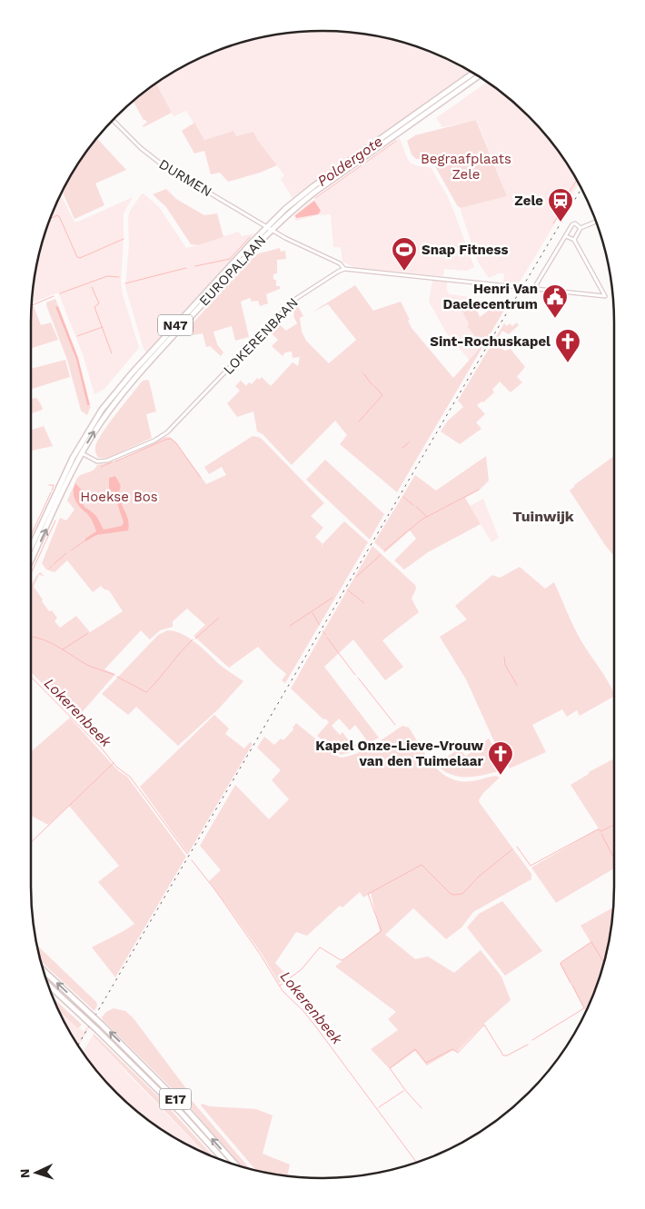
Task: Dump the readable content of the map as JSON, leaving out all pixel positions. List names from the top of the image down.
{
  "streets": {
    "highway": ["EUROPALAAN", "N47", "E17"],
    "street": ["DURMEN", "LOKERENBAAN"]
  },
  "crossings": [
    ["DURMEN", "EUROPALAAN"],
    ["DURMEN", "LOKERENBAAN"],
    ["EUROPALAAN", "LOKERENBAAN"]
  ],
  "districts": ["Tuinwijk"],
  "water": ["Poldergote", "Lokerenbeek"],
  "parks": ["Begraafplaats Zele", "Hoekse Bos"],
  "places": {
    "station": ["Zele"],
    "sports": ["Snap Fitness"],
    "public building": ["Henri Van Daelecentrum"],
    "church": ["Sint-Rochuskapel", "Kapel Onze-Lieve-Vrouw van den Tuimelaar"]
  },
  "north": "left"
}
